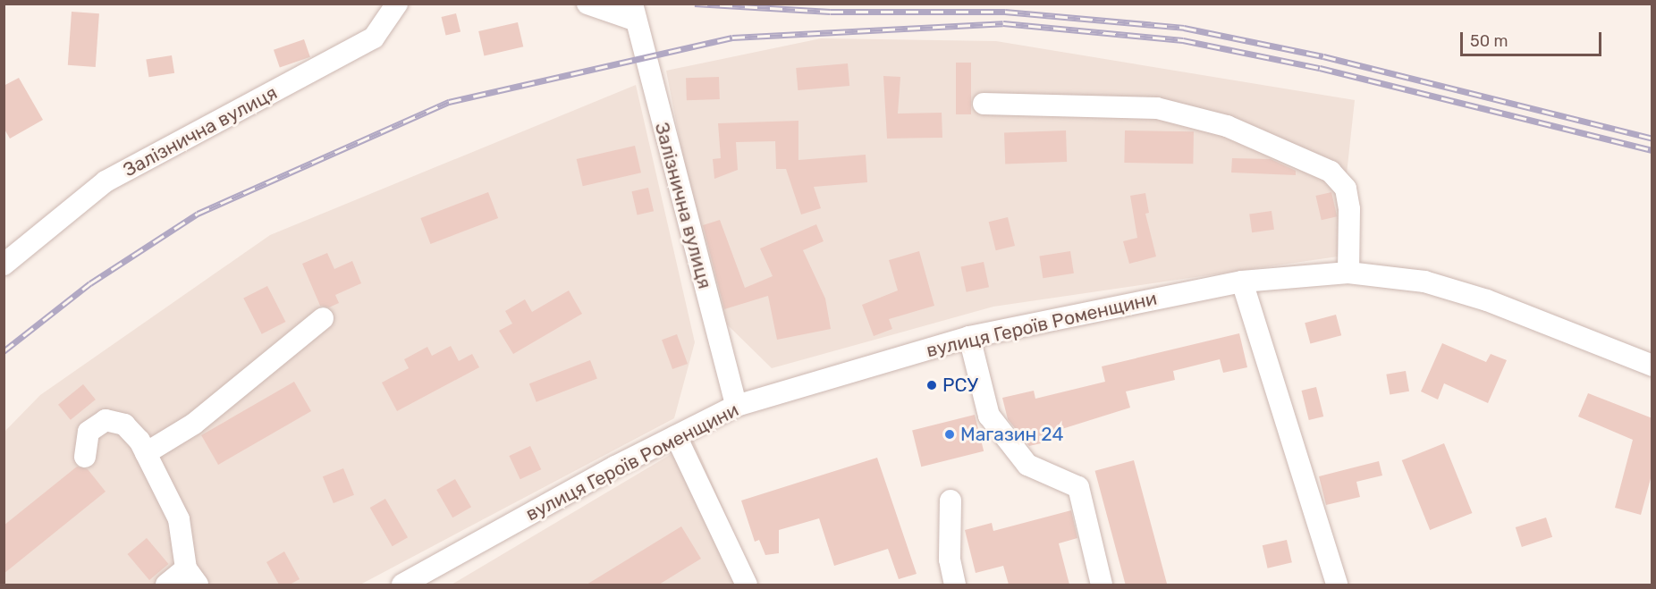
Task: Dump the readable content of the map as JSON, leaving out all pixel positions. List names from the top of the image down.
{
  "streets": {
    "street": ["Залізнична вулиця", "вулиця Героїв Роменщини"]
  },
  "crossings": [
    ["Залізнична вулиця", "вулиця Героїв Роменщини"]
  ],
  "places": ["РСУ", "Магазин 24"],
  "scale_bar": "50 m"
}
